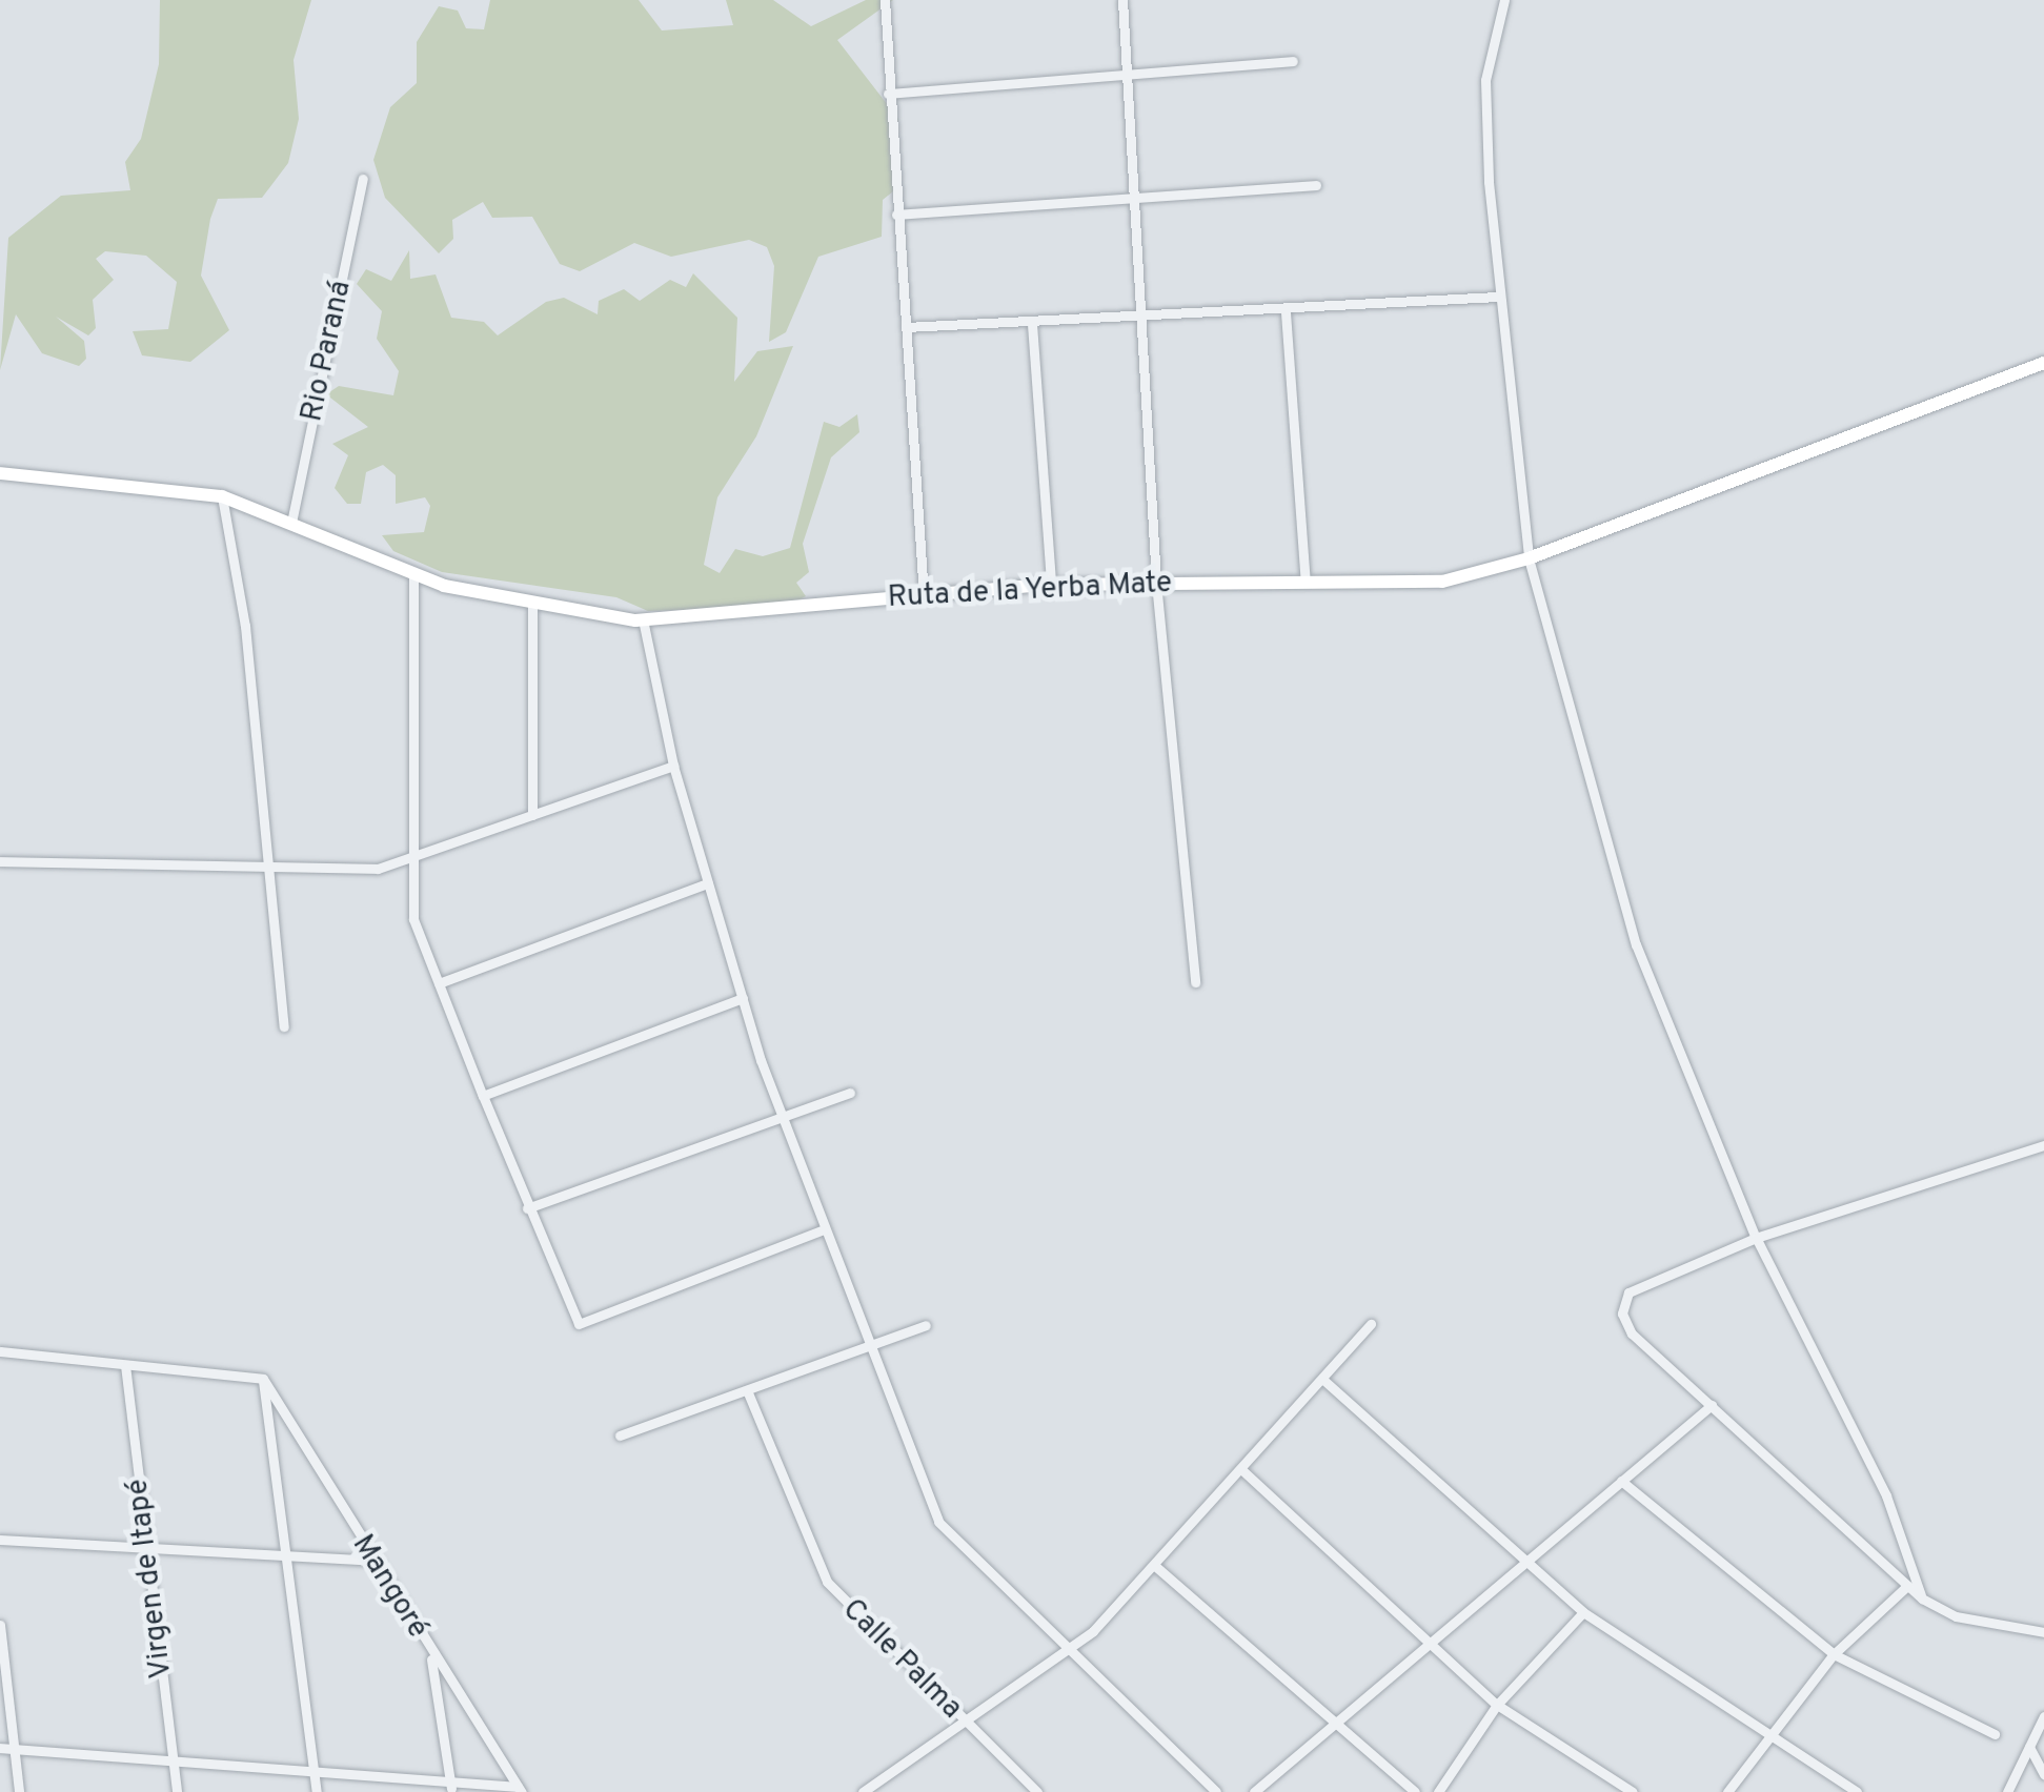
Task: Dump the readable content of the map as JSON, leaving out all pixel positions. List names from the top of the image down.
{
  "streets": {
    "main road": ["Ruta de la Yerba Mate"],
    "street": [
      "Rio Paraná",
      "Virgen de Itapé",
      "Mangoré",
      "Calle Palma"
    ]
  },
  "crossings": [
    ["Rio Paraná", "Ruta de la Yerba Mate"]
  ]
}
